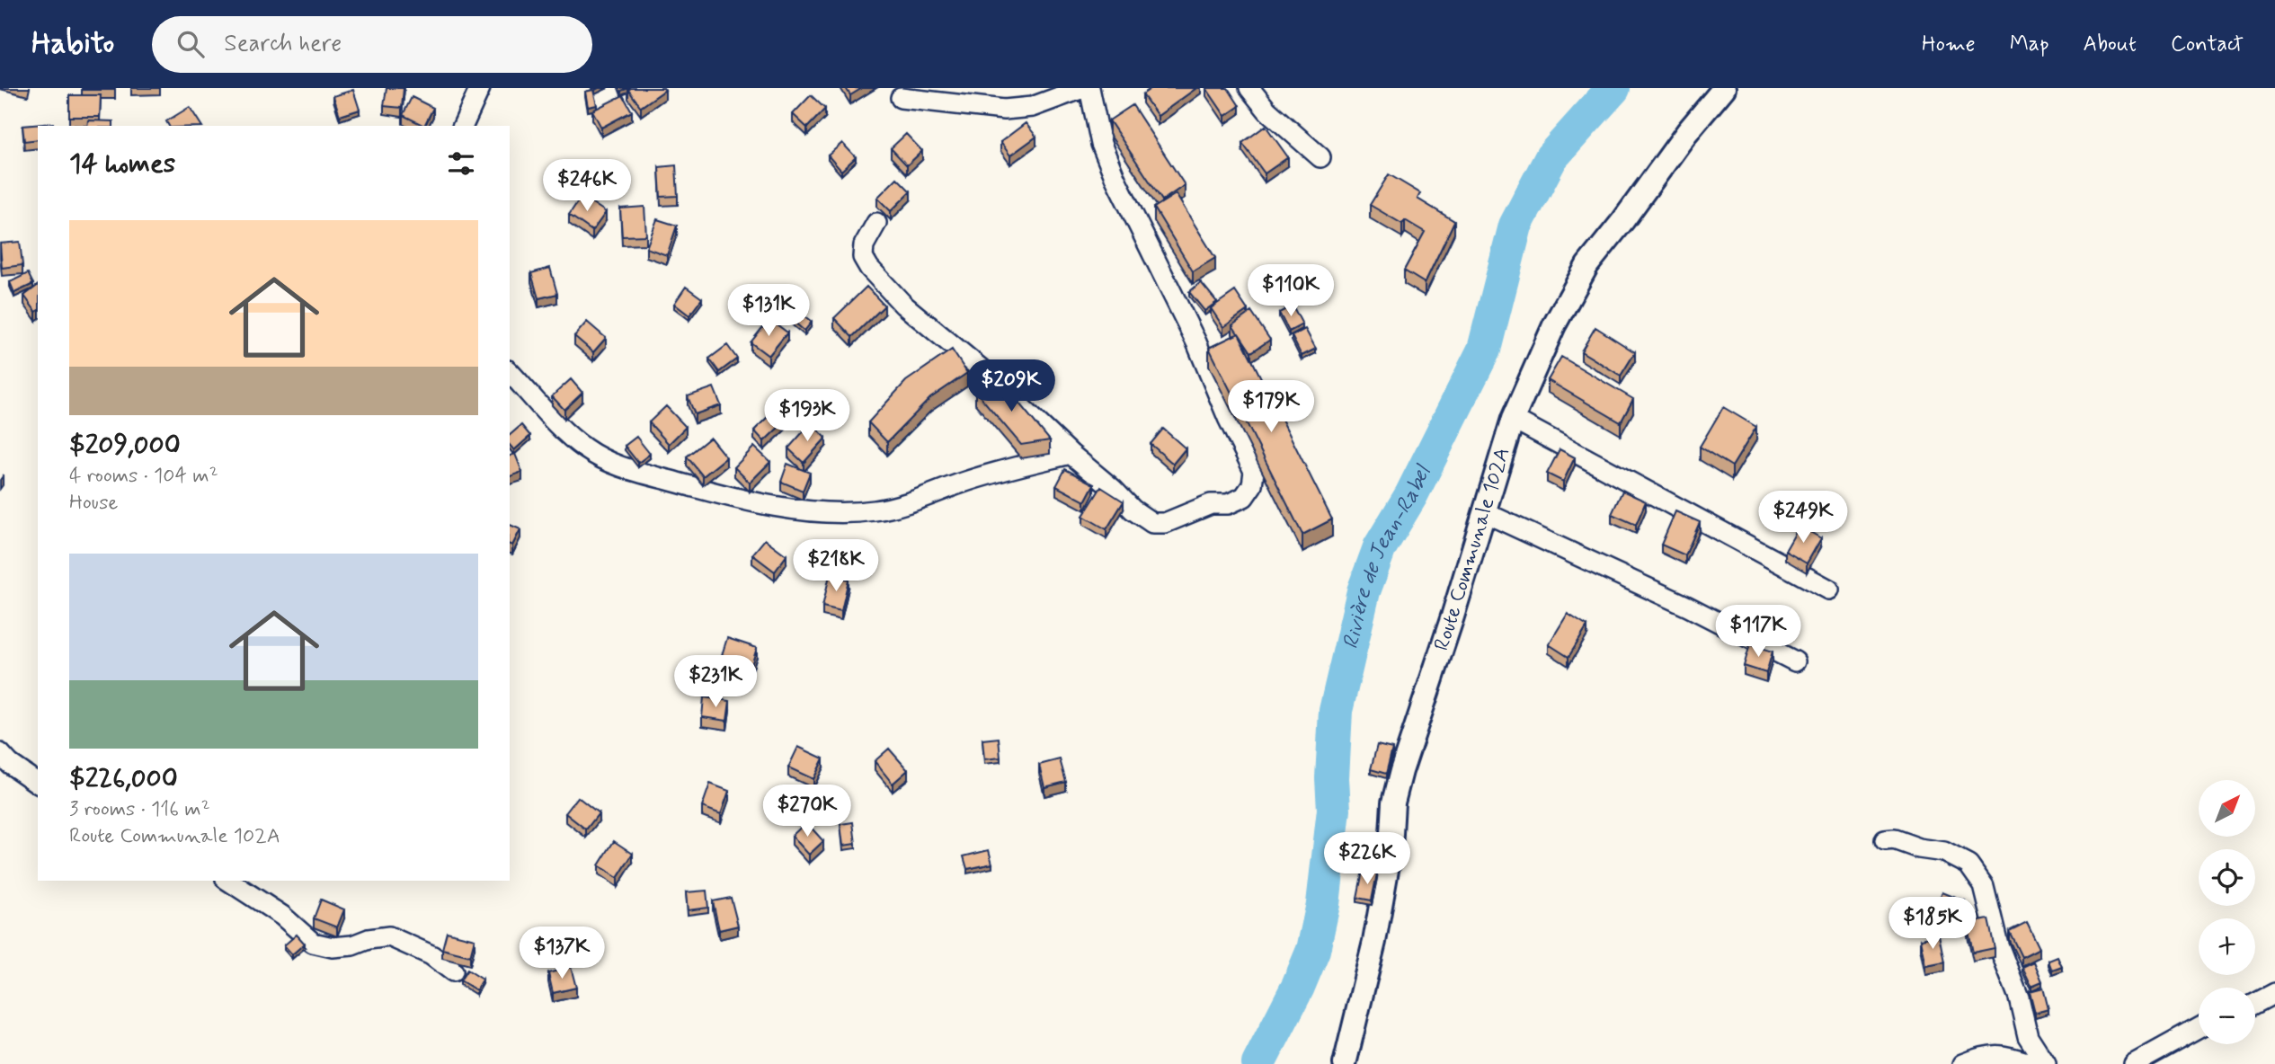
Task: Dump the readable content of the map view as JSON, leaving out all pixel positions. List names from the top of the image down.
{
  "streets": {
    "street": ["Route Communale 102A"]
  },
  "water": ["Rivière de Jean-Rabel"],
  "north": "top right",
  "page": {
    "header": "Habito",
    "search": "Search here",
    "nav": [
      "Home",
      "Map",
      "About",
      "Contact"
    ],
    "heading": "14 homes",
    "price": [
      "$246K",
      "$110K",
      "$131K",
      "$209K",
      "$179K",
      "$193K",
      "$249K",
      "$218K",
      "$117K",
      "$231K",
      "$270K",
      "$226K",
      "$185K",
      "$137K"
    ],
    "list": [
      {
        "name": "$209,000",
        "note": "4 rooms · 104 m² · House"
      },
      {
        "name": "$226,000",
        "note": "3 rooms · 116 m² · Route Communale 102A"
      }
    ],
    "map_buttons": ["+", "−"]
  }
}
